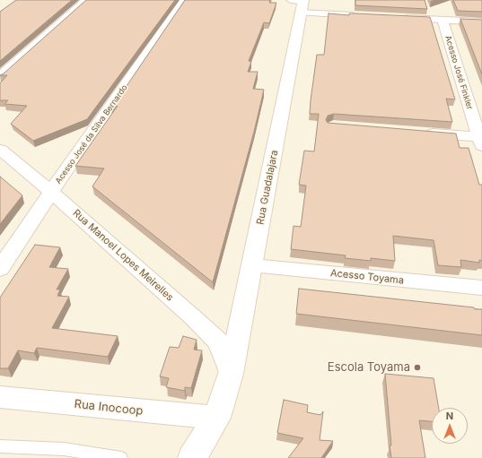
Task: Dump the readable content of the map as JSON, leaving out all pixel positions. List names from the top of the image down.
{
  "streets": {
    "main road": ["Rua Guadalajara"],
    "street": [
      "Acesso José Finkler",
      "Acesso José da Silva Bernardo",
      "Rua Manoel Lopes Meirelles",
      "Acesso Toyama",
      "Rua Inocoop"
    ]
  },
  "crossings": [
    ["Acesso José da Silva Bernardo", "Rua Manoel Lopes Meirelles"],
    ["Rua Guadalajara", "Rua Manoel Lopes Meirelles"],
    ["Rua Guadalajara", "Acesso Toyama"],
    ["Rua Guadalajara", "Rua Inocoop"]
  ],
  "places": ["Escola Toyama"],
  "north": "top"
}
